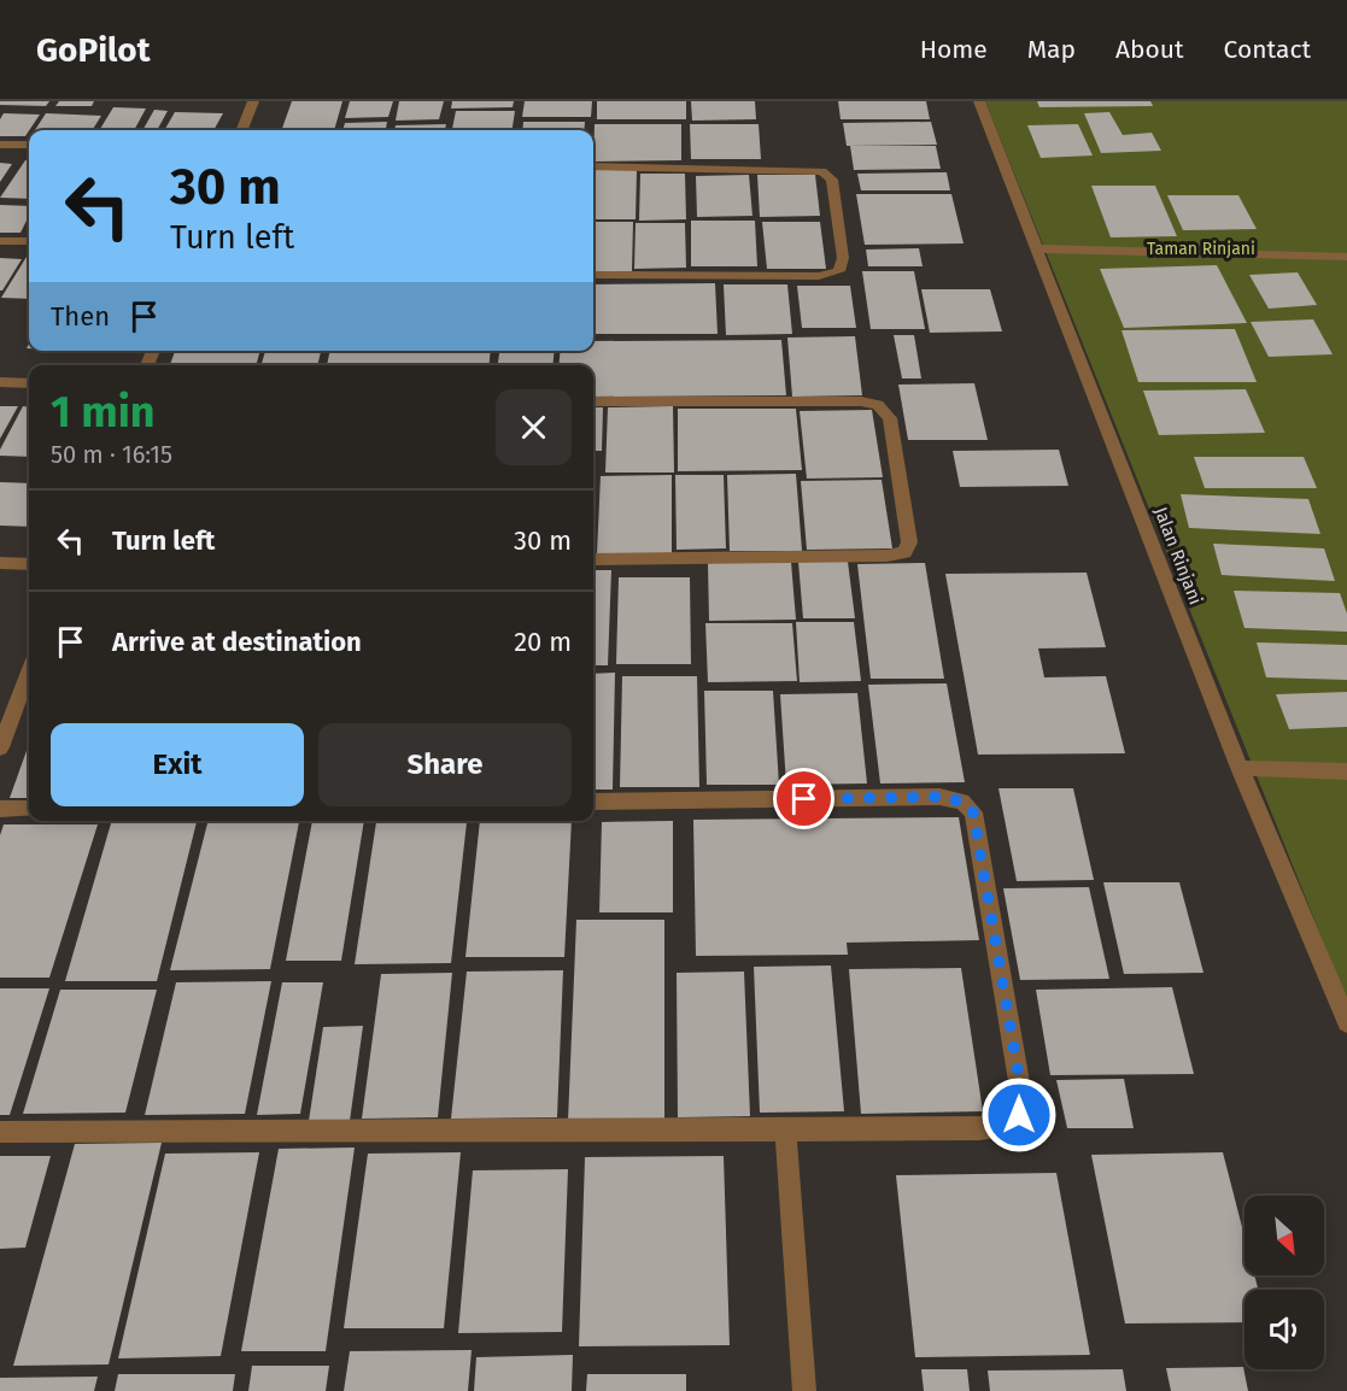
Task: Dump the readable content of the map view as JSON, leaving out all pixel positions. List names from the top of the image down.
{
  "streets": {
    "street": ["Jalan Rinjani"]
  },
  "parks": ["Taman Rinjani"],
  "north": "bottom right",
  "page": {
    "header": "GoPilot",
    "nav": [
      "Home",
      "Map",
      "About",
      "Contact"
    ],
    "turn": ["30 m", "Turn left"],
    "then": "Then",
    "heading": ["1 min", "50 m · 16:15"],
    "list": [
      {
        "name": "Turn left",
        "value": "30 m"
      },
      {
        "name": "Arrive at destination",
        "value": "20 m"
      }
    ],
    "buttons": ["Exit", "Share"]
  }
}
